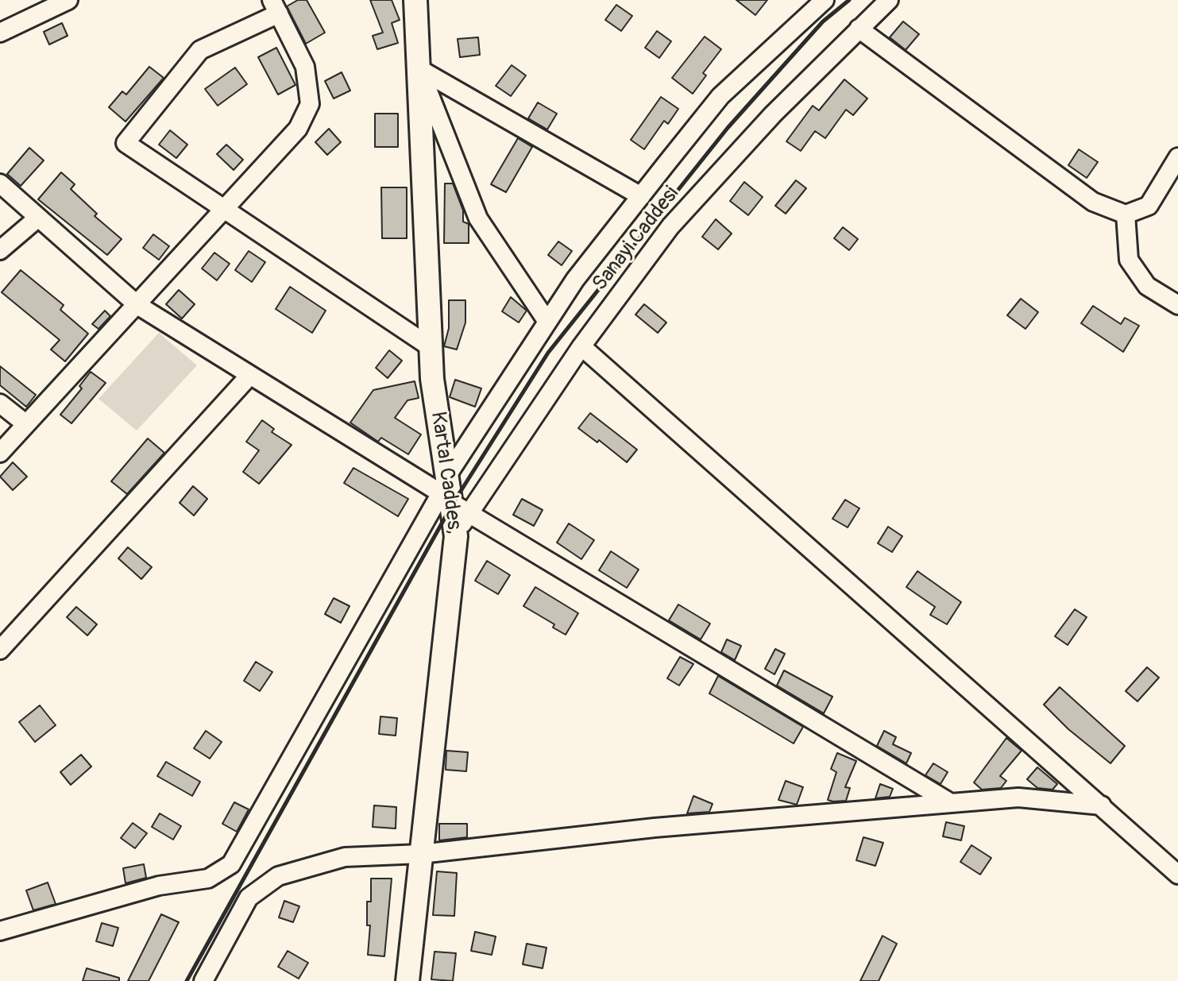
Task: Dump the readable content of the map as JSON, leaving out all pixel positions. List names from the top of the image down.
{
  "streets": {
    "main road": ["Kartal Caddes,"],
    "street": ["Sanayi Caddesi"]
  },
  "crossings": [
    ["Sanayi Caddesi", "Kartal Caddes,"]
  ]
}
